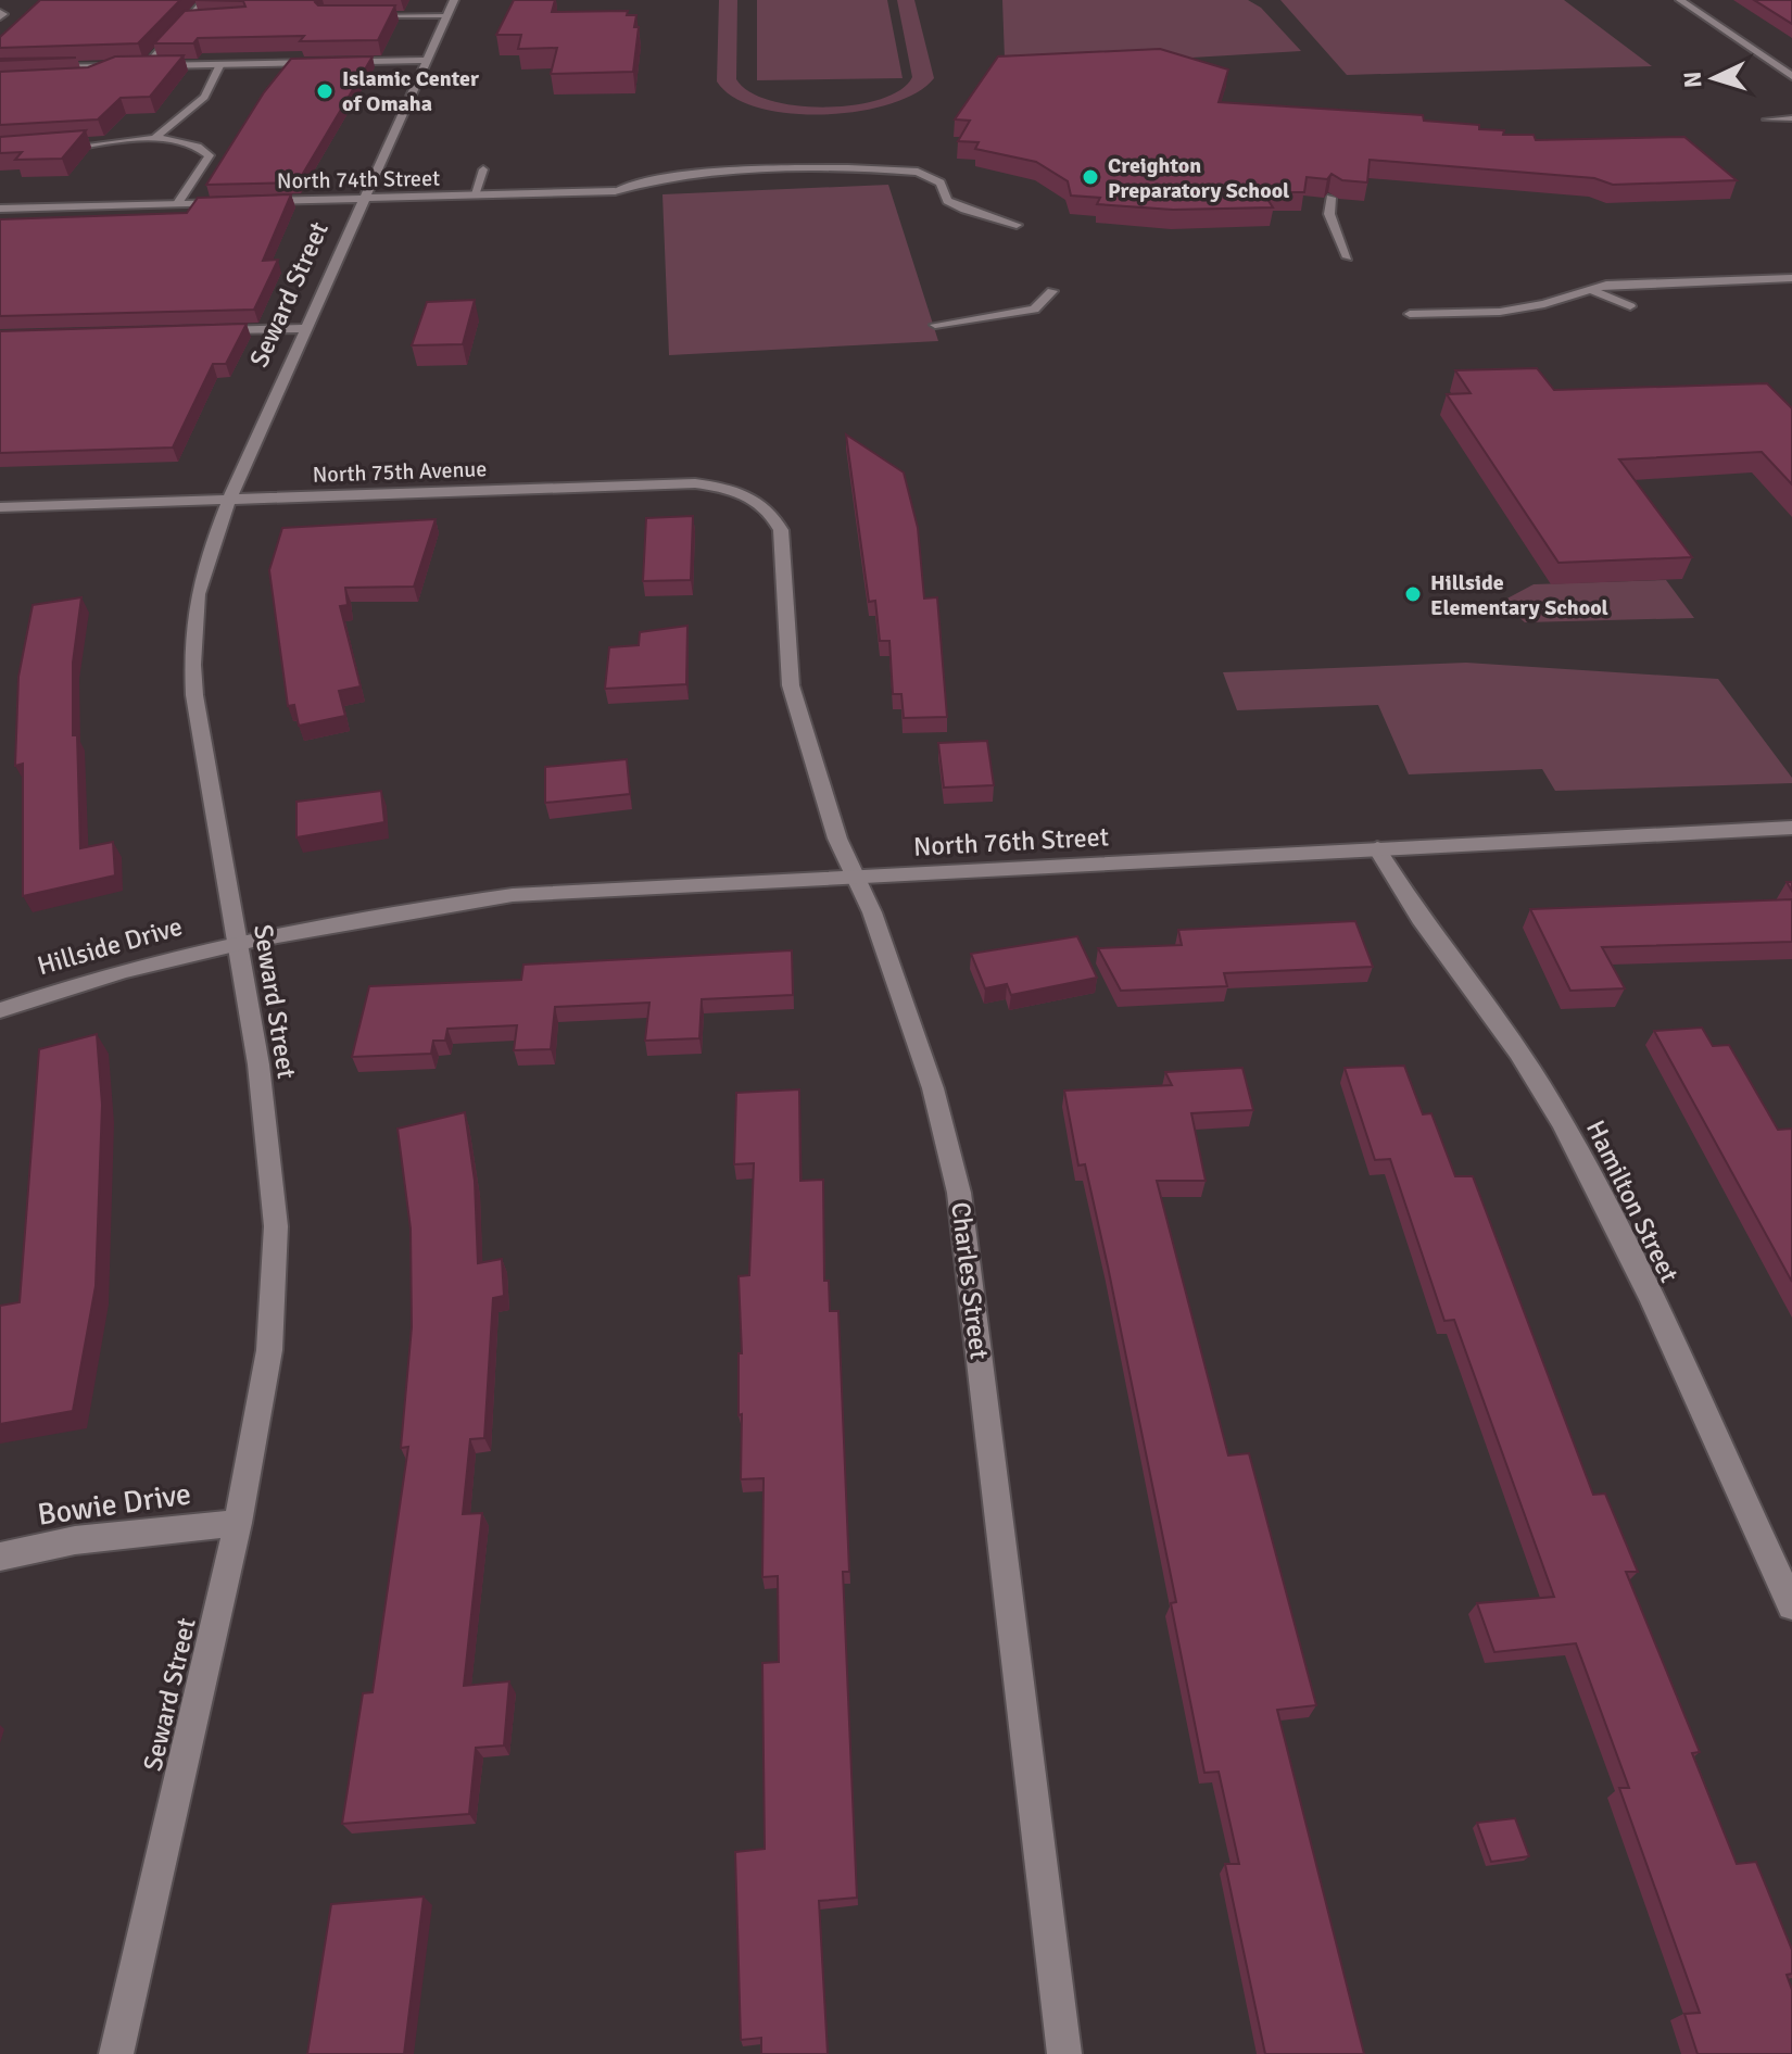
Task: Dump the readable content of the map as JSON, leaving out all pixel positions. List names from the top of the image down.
{
  "streets": {
    "street": [
      "North 74th Street",
      "Seward Street",
      "North 75th Avenue",
      "North 76th Street",
      "Hillside Drive",
      "Hamilton Street",
      "Charles Street",
      "Bowie Drive"
    ]
  },
  "crossings": [
    ["North 74th Street", "Seward Street"],
    ["Seward Street", "North 75th Avenue"],
    ["Seward Street", "North 76th Street"],
    ["Seward Street", "Hillside Drive"],
    ["Seward Street", "Bowie Drive"],
    ["North 75th Avenue", "Charles Street"],
    ["North 76th Street", "Hillside Drive"],
    ["North 76th Street", "Hamilton Street"],
    ["North 76th Street", "Charles Street"]
  ],
  "places": ["Islamic Center of Omaha", "Creighton Preparatory School", "Hillside Elementary School"],
  "north": "left"
}
